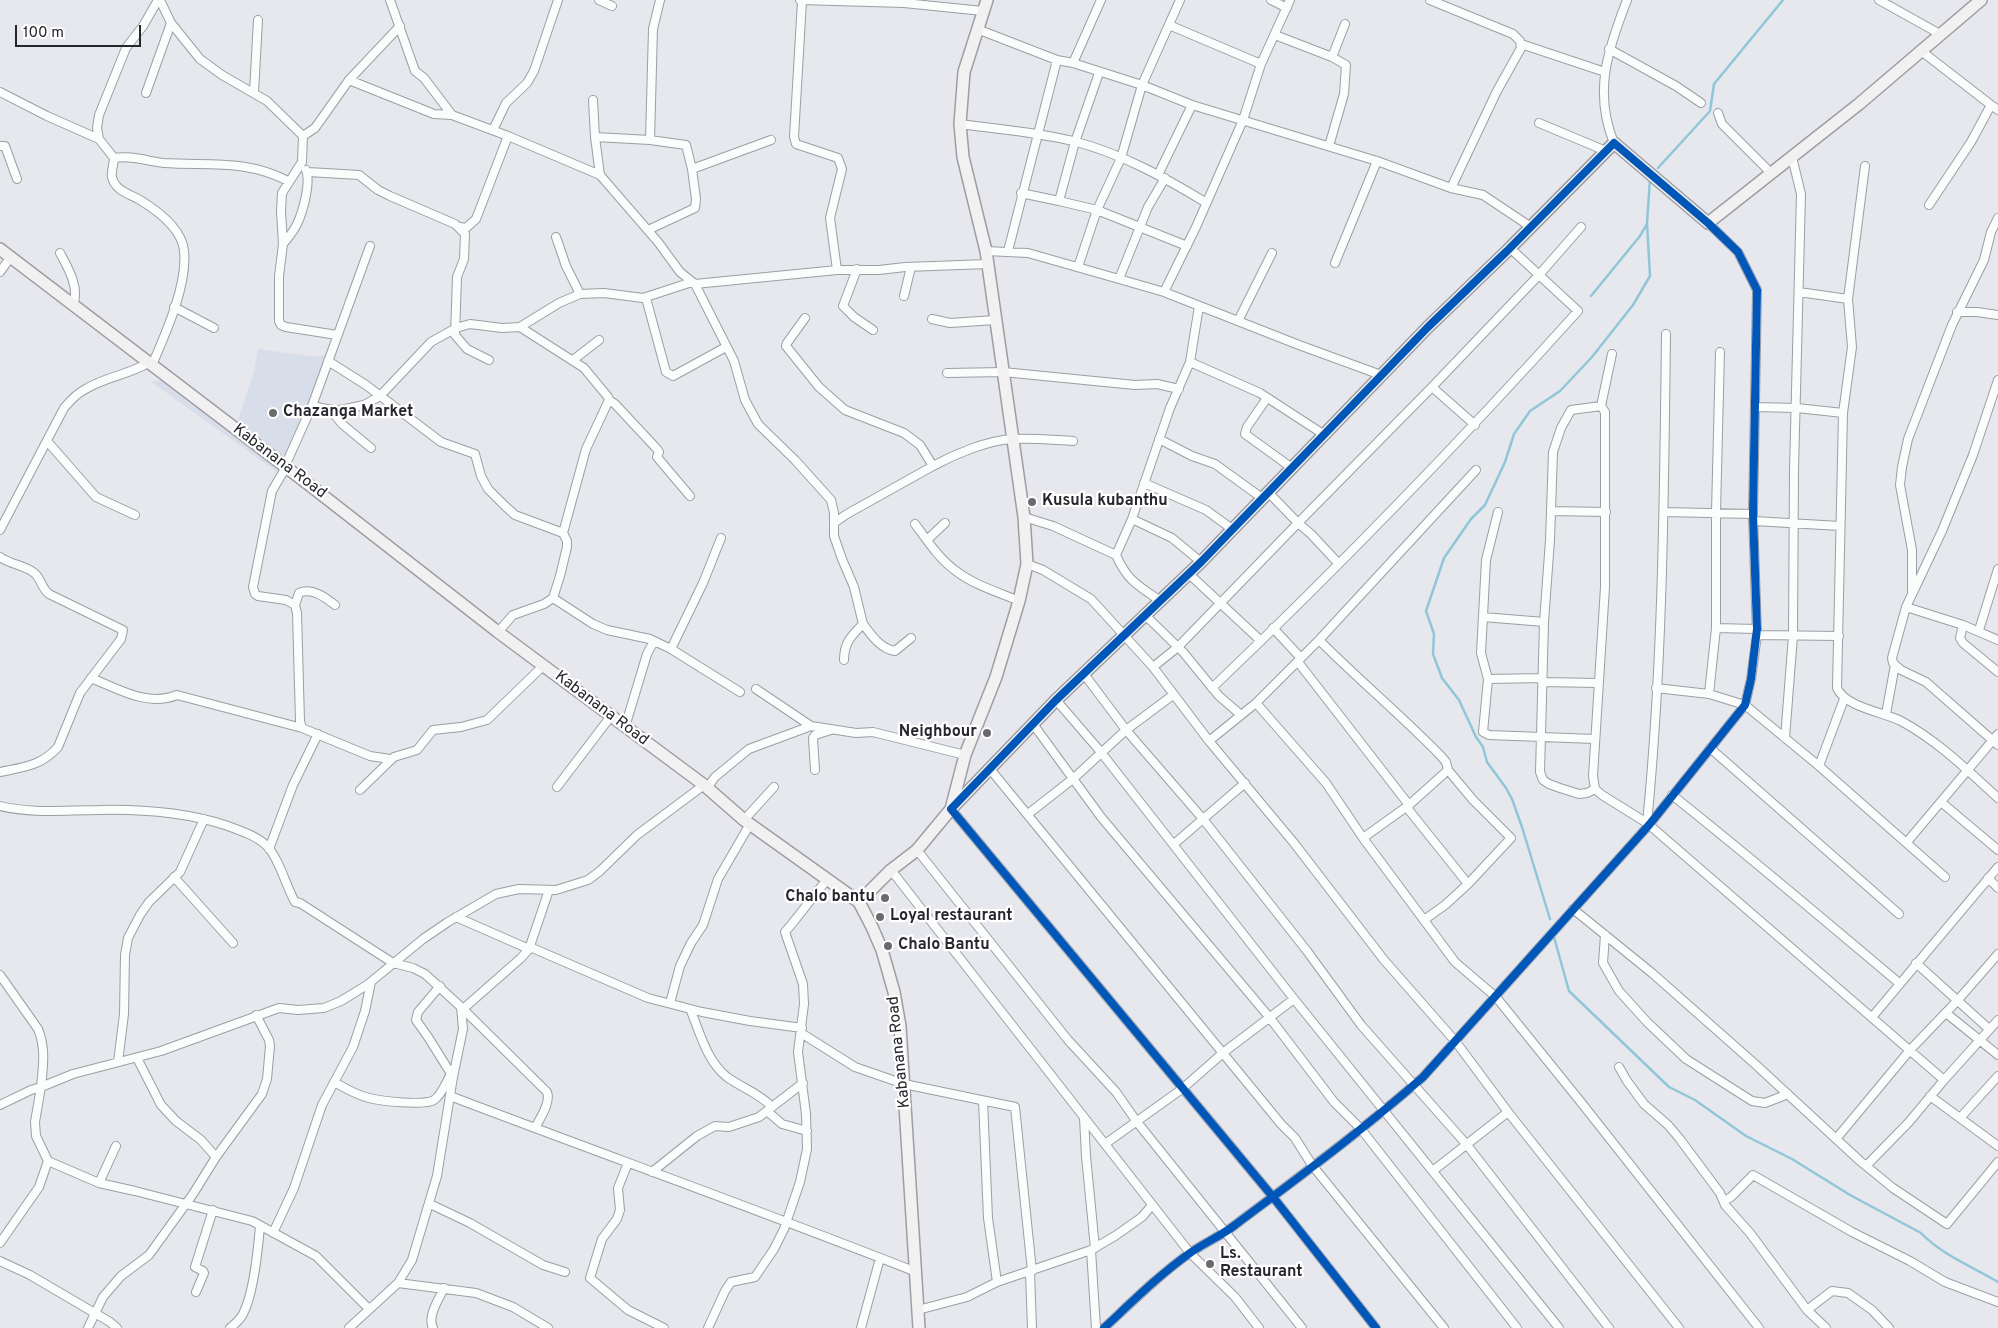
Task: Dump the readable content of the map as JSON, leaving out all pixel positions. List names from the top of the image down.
{
  "streets": {
    "street": ["Kabanana Road"]
  },
  "places": [
    "Chazanga Market",
    "Kusula kubanthu",
    "Neighbour",
    "Chalo bantu",
    "Loyal restaurant",
    "Chalo Bantu",
    "Ls. Restaurant"
  ],
  "scale_bar": "100 m"
}
